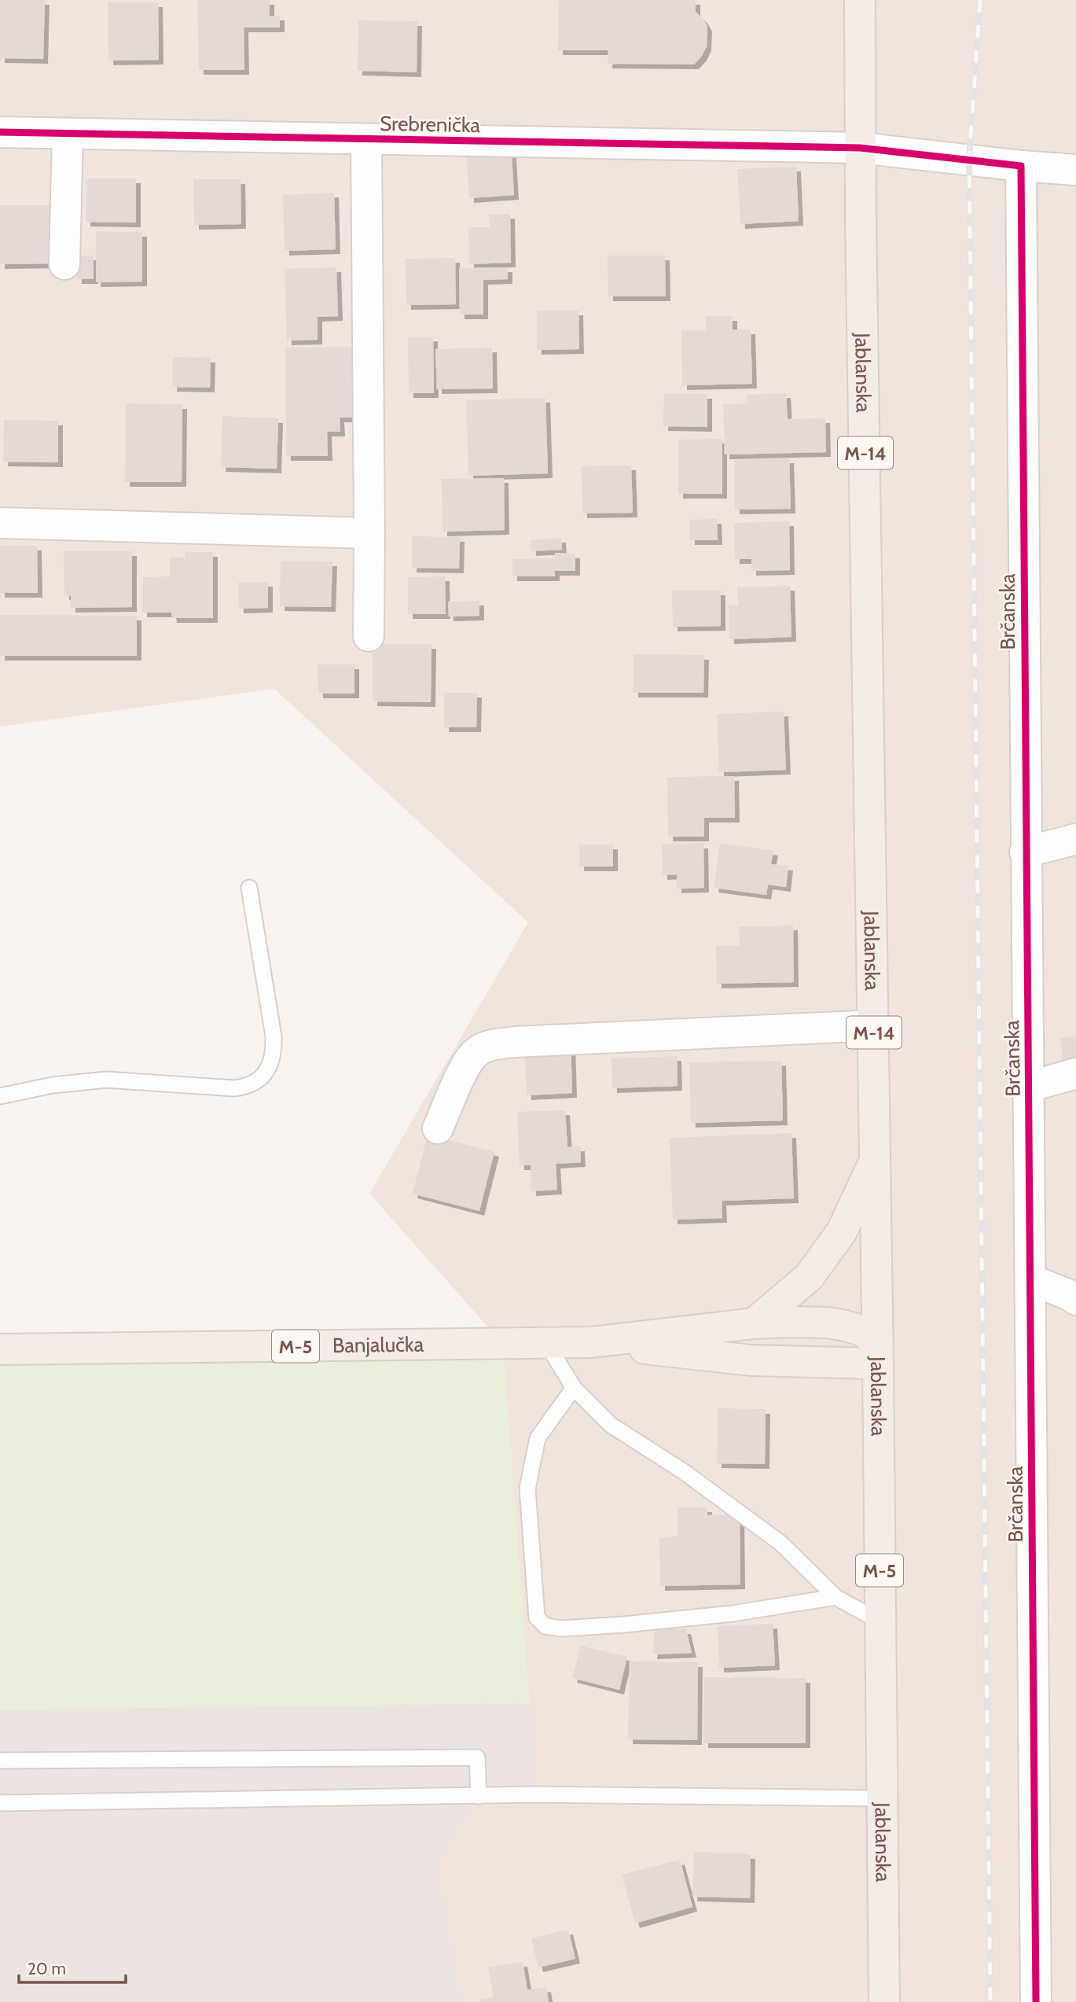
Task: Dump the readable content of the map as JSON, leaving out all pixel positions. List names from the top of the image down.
{
  "streets": {
    "main road": [
      "Jablanska",
      "M-14",
      "Banjalučka",
      "M-5"
    ],
    "street": ["Srebrenička", "Brčanska"]
  },
  "crossings": [
    ["Srebrenička", "Jablanska"],
    ["Srebrenička", "Brčanska"],
    ["Jablanska", "M-5"],
    ["Banjalučka", "M-5"]
  ],
  "scale_bar": "20 m"
}
